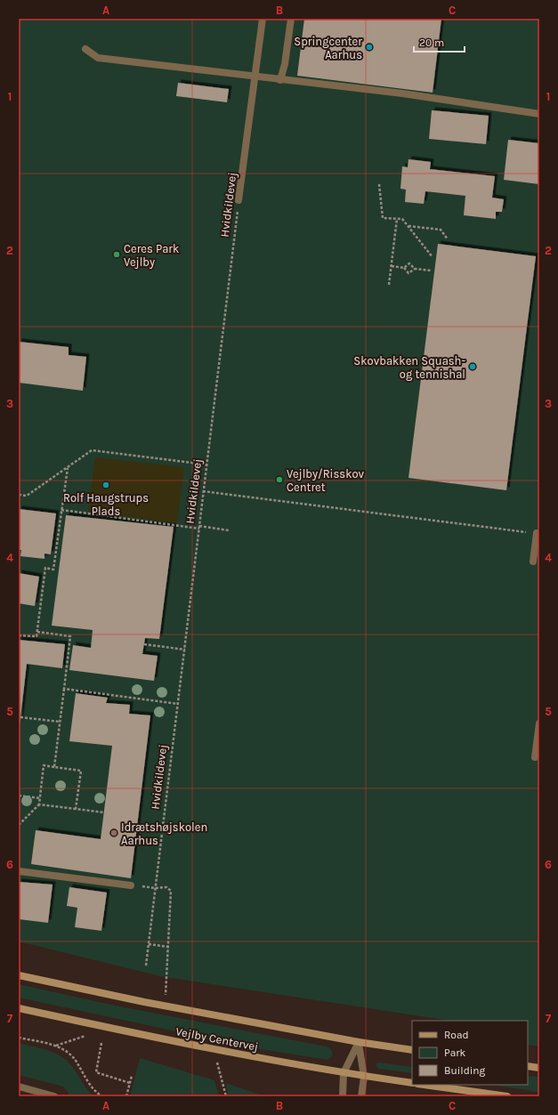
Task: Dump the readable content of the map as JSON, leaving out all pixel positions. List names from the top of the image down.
{
  "streets": {
    "street": ["Hvidkildevej", "Vejlby Centervej"]
  },
  "places": [
    "Springcenter Aarhus",
    "Ceres Park Vejlby",
    "Skovbakken Squash- og tennishal",
    "Vejlby/Risskov Centret",
    "Rolf Haugstrups Plads",
    "Idrætshøjskolen Aarhus"
  ],
  "legend": ["Road", "Park", "Building"],
  "scale_bar": "20 m",
  "grid": {
    "columns": ["A", "B", "C"],
    "rows": [
      "1",
      "2",
      "3",
      "4",
      "5",
      "6",
      "7"
    ]
  }
}
